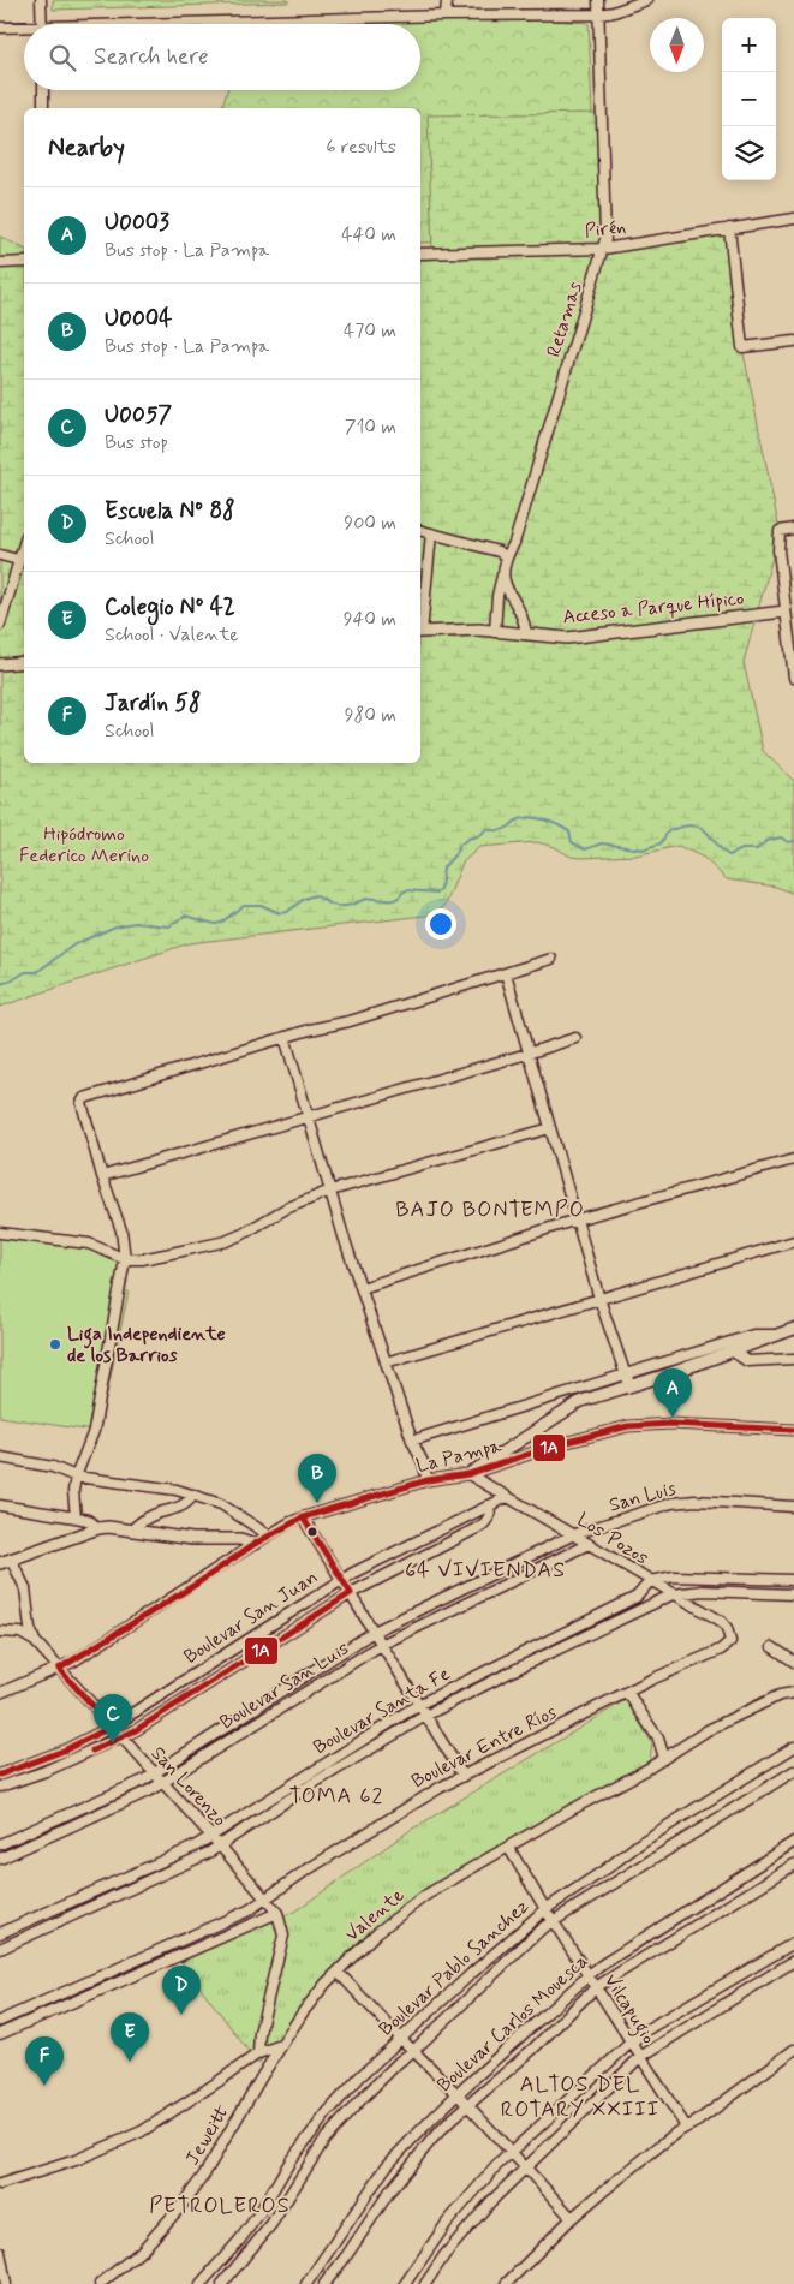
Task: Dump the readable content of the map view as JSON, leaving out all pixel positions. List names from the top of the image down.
{
  "streets": {
    "street": [
      "Pirén",
      "Retamas",
      "Acceso a Parque Hípico",
      "La Pampa",
      "San Luis",
      "Los Pozos",
      "Boulevar San Juan",
      "Boulevar San Luis",
      "Boulevar Santa Fe",
      "Boulevar Entre Ríos",
      "San Lorenzo",
      "Valente",
      "Boulevar Pablo Sanchez",
      "Vilcapugio",
      "Boulevar Carlos Mouesca",
      "Jeweitt"
    ]
  },
  "crossings": [
    ["Pirén", "Retamas"],
    ["Retamas", "Acceso a Parque Hípico"],
    ["La Pampa", "Los Pozos"],
    ["La Pampa", "San Lorenzo"],
    ["San Luis", "Los Pozos"],
    ["San Luis", "Boulevar San Luis"],
    ["Los Pozos", "Boulevar San Juan"],
    ["Los Pozos", "Boulevar San Luis"],
    ["Los Pozos", "Boulevar Santa Fe"],
    ["Los Pozos", "Boulevar Entre Ríos"],
    ["Boulevar San Juan", "San Lorenzo"],
    ["Boulevar San Luis", "San Lorenzo"],
    ["Boulevar Santa Fe", "San Lorenzo"],
    ["Boulevar Entre Ríos", "San Lorenzo"],
    ["Valente", "Vilcapugio"],
    ["Valente", "Jeweitt"],
    ["Boulevar Pablo Sanchez", "Vilcapugio"],
    ["Vilcapugio", "Boulevar Carlos Mouesca"]
  ],
  "districts": [
    "BAJO BONTEMPO",
    "64 VIVIENDAS",
    "TOMA 62",
    "ALTOS DEL ROTARY XXIII",
    "PETROLEROS"
  ],
  "parks": ["Hipódromo Federico Merino"],
  "places": ["Liga Independiente de los Barrios"],
  "lines": ["transit line 1A"],
  "north": "bottom",
  "page": {
    "map_buttons": ["+", "−"],
    "search": "Search here",
    "heading": ["Nearby", "6 results"],
    "list": [
      {
        "mark": "A",
        "name": "U0003",
        "note": "Bus stop · La Pampa",
        "value": "440 m"
      },
      {
        "mark": "B",
        "name": "U0004",
        "note": "Bus stop · La Pampa",
        "value": "470 m"
      },
      {
        "mark": "C",
        "name": "U0057",
        "note": "Bus stop",
        "value": "710 m"
      },
      {
        "mark": "D",
        "name": "Escuela Nº 88",
        "note": "School",
        "value": "900 m"
      },
      {
        "mark": "E",
        "name": "Colegio Nº 42",
        "note": "School · Valente",
        "value": "940 m"
      },
      {
        "mark": "F",
        "name": "Jardín 58",
        "note": "School",
        "value": "980 m"
      }
    ],
    "pins": [
      "A",
      "B",
      "C",
      "D",
      "E",
      "F"
    ]
  }
}
